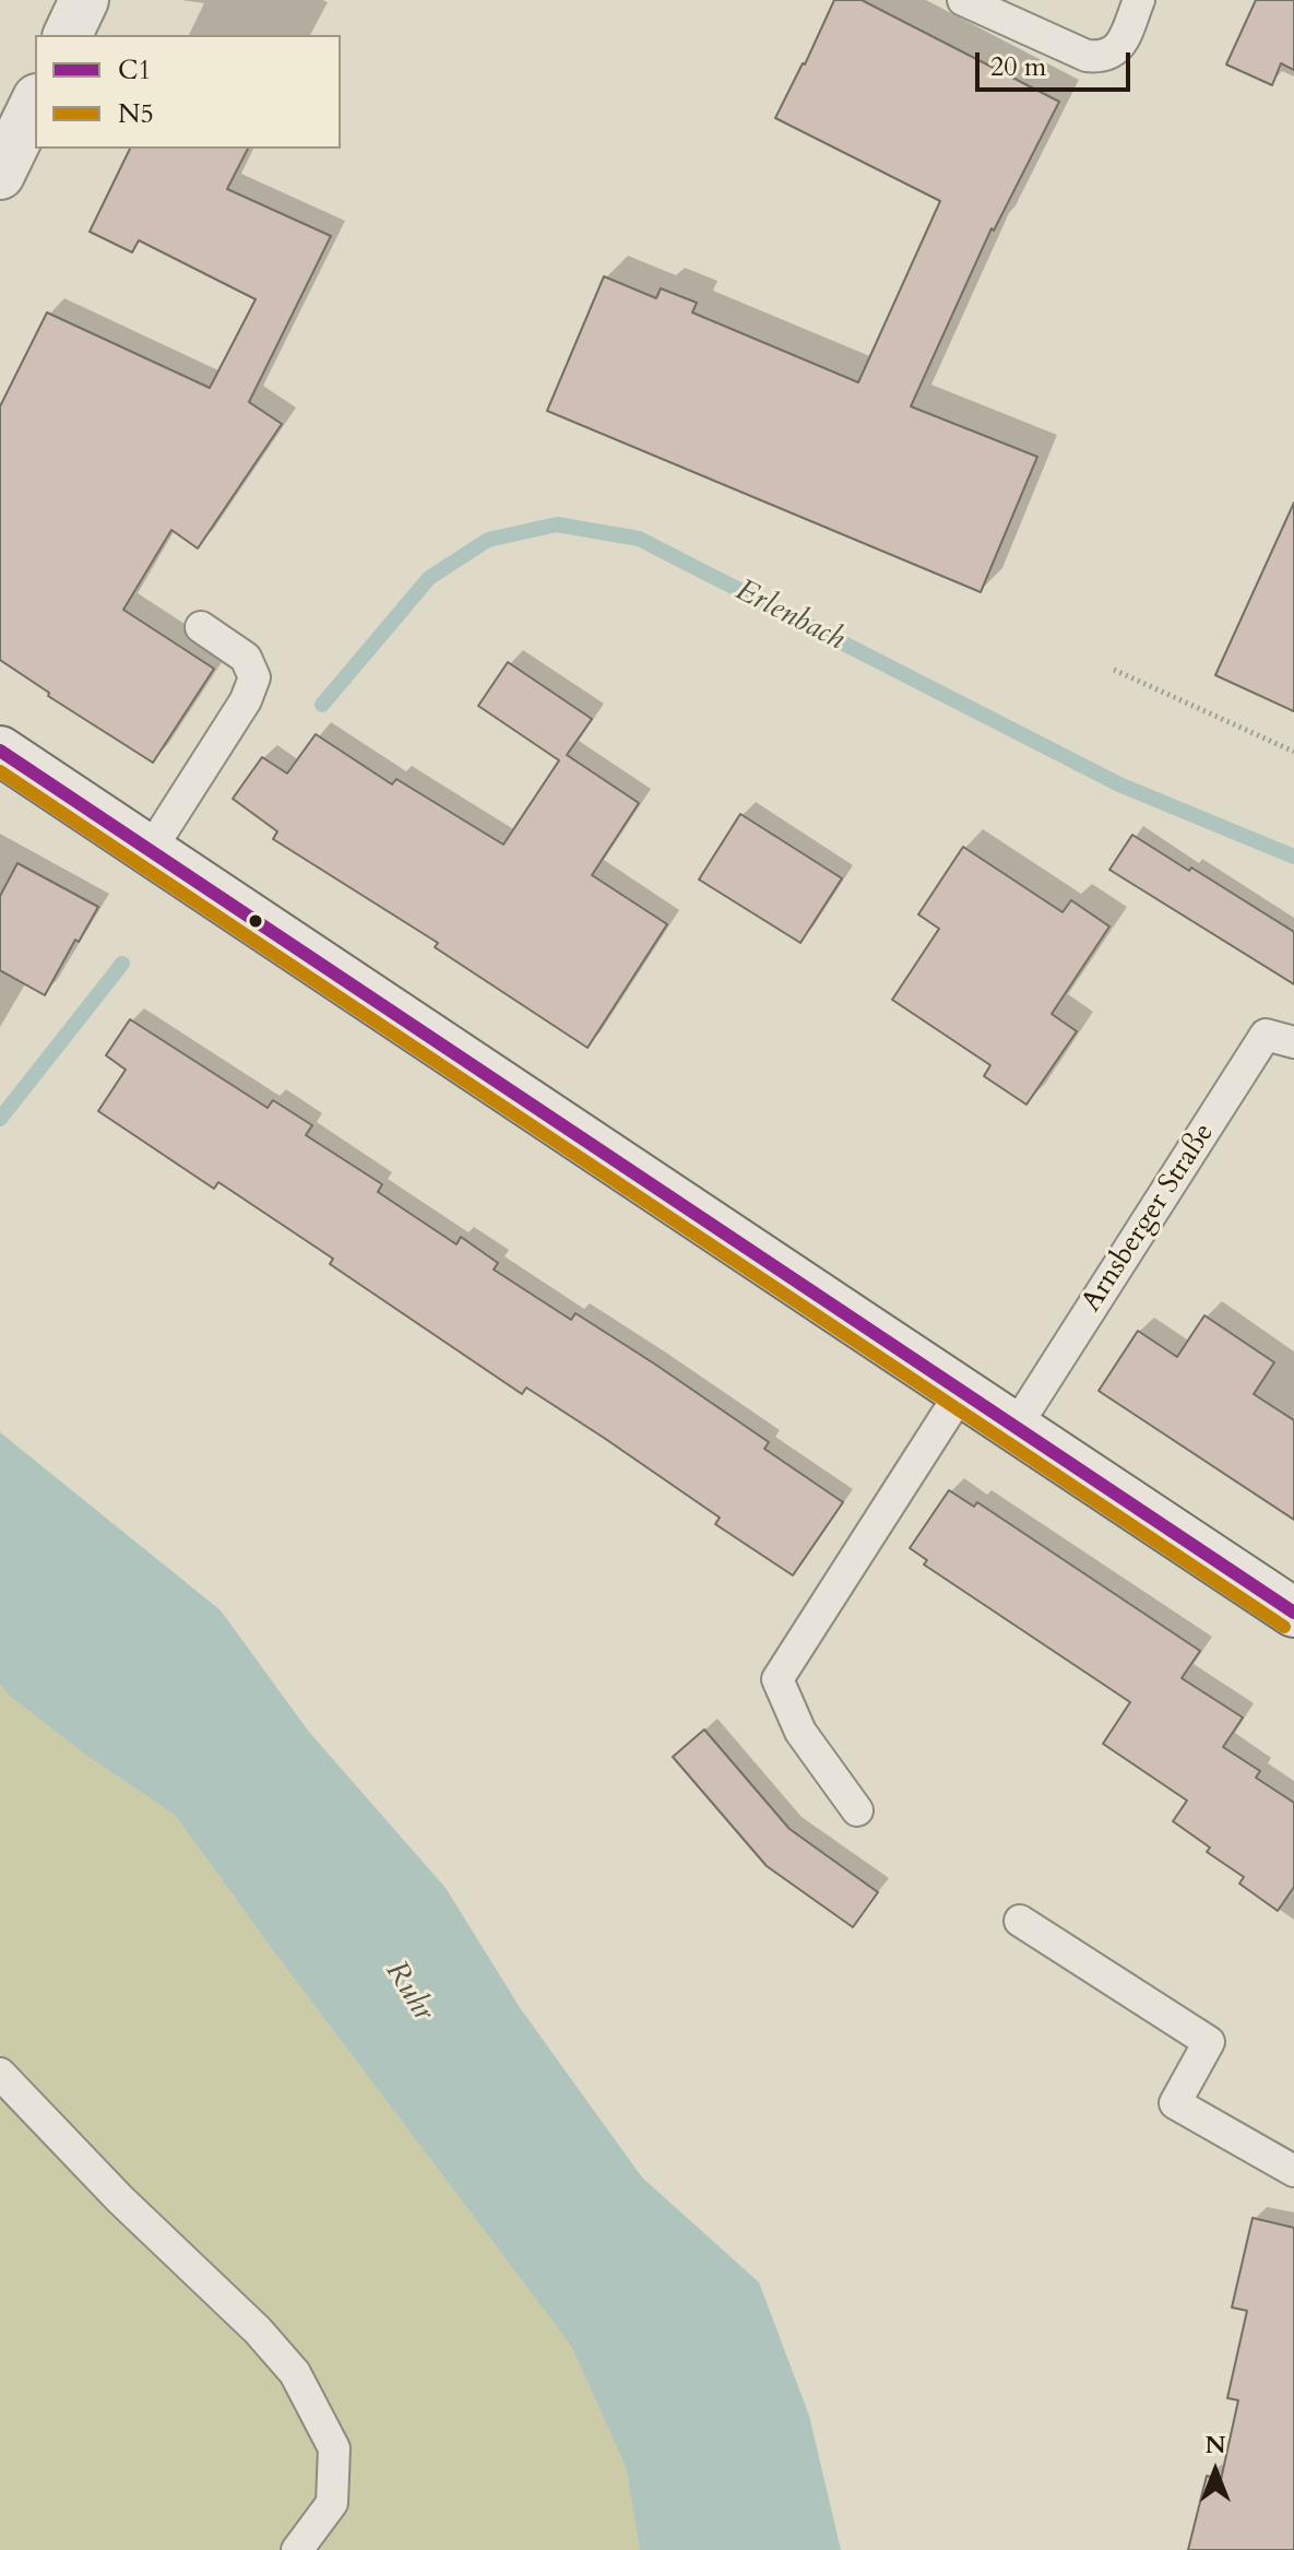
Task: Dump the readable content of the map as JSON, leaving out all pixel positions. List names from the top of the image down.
{
  "streets": {
    "lane": ["Arnsberger Straße"]
  },
  "water": ["Erlenbach", "Ruhr"],
  "lines": ["transit line C1", "transit line N5"],
  "legend": ["C1", "N5"],
  "scale_bar": "20 m",
  "north": "top"
}
